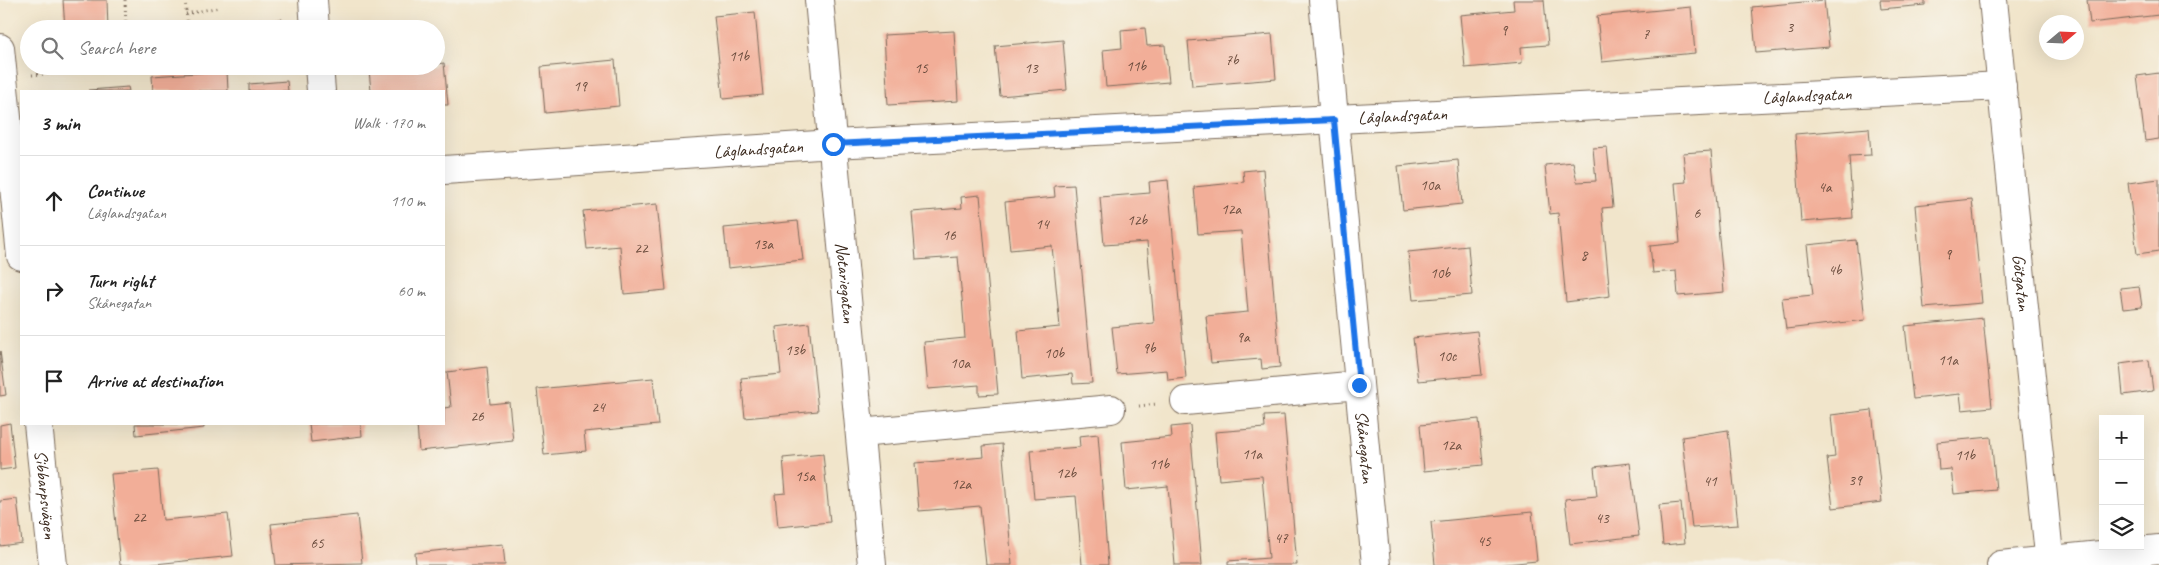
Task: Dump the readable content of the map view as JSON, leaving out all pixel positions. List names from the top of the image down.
{
  "streets": {
    "street": [
      "Låglandsgatan",
      "Notariegatan",
      "Götgatan",
      "Skånegatan",
      "Sibbarpsvägen"
    ]
  },
  "crossings": [
    ["Låglandsgatan", "Notariegatan"],
    ["Låglandsgatan", "Götgatan"],
    ["Låglandsgatan", "Skånegatan"]
  ],
  "house_numbers": [
    "3",
    "9",
    "7",
    "11b",
    "7b",
    "11b",
    "15",
    "13",
    "19",
    "10a",
    "4a",
    "12a",
    "6",
    "12b",
    "14",
    "16",
    "13a",
    "22",
    "9",
    "8",
    "4b",
    "10b",
    "9a",
    "9b",
    "13b",
    "10b",
    "10c",
    "11a",
    "10a",
    "24",
    "26",
    "12a",
    "11a",
    "11b",
    "11b",
    "12b",
    "15a",
    "39",
    "41",
    "12a",
    "22",
    "43",
    "47",
    "45",
    "65"
  ],
  "north": "right",
  "page": {
    "search": "Search here",
    "heading": ["3 min", "Walk · 170 m"],
    "list": [
      ["Continue", "Låglandsgatan", "110 m"],
      ["Turn right", "Skånegatan", "60 m"],
      "Arrive at destination"
    ],
    "map_buttons": ["+", "−"]
  }
}
